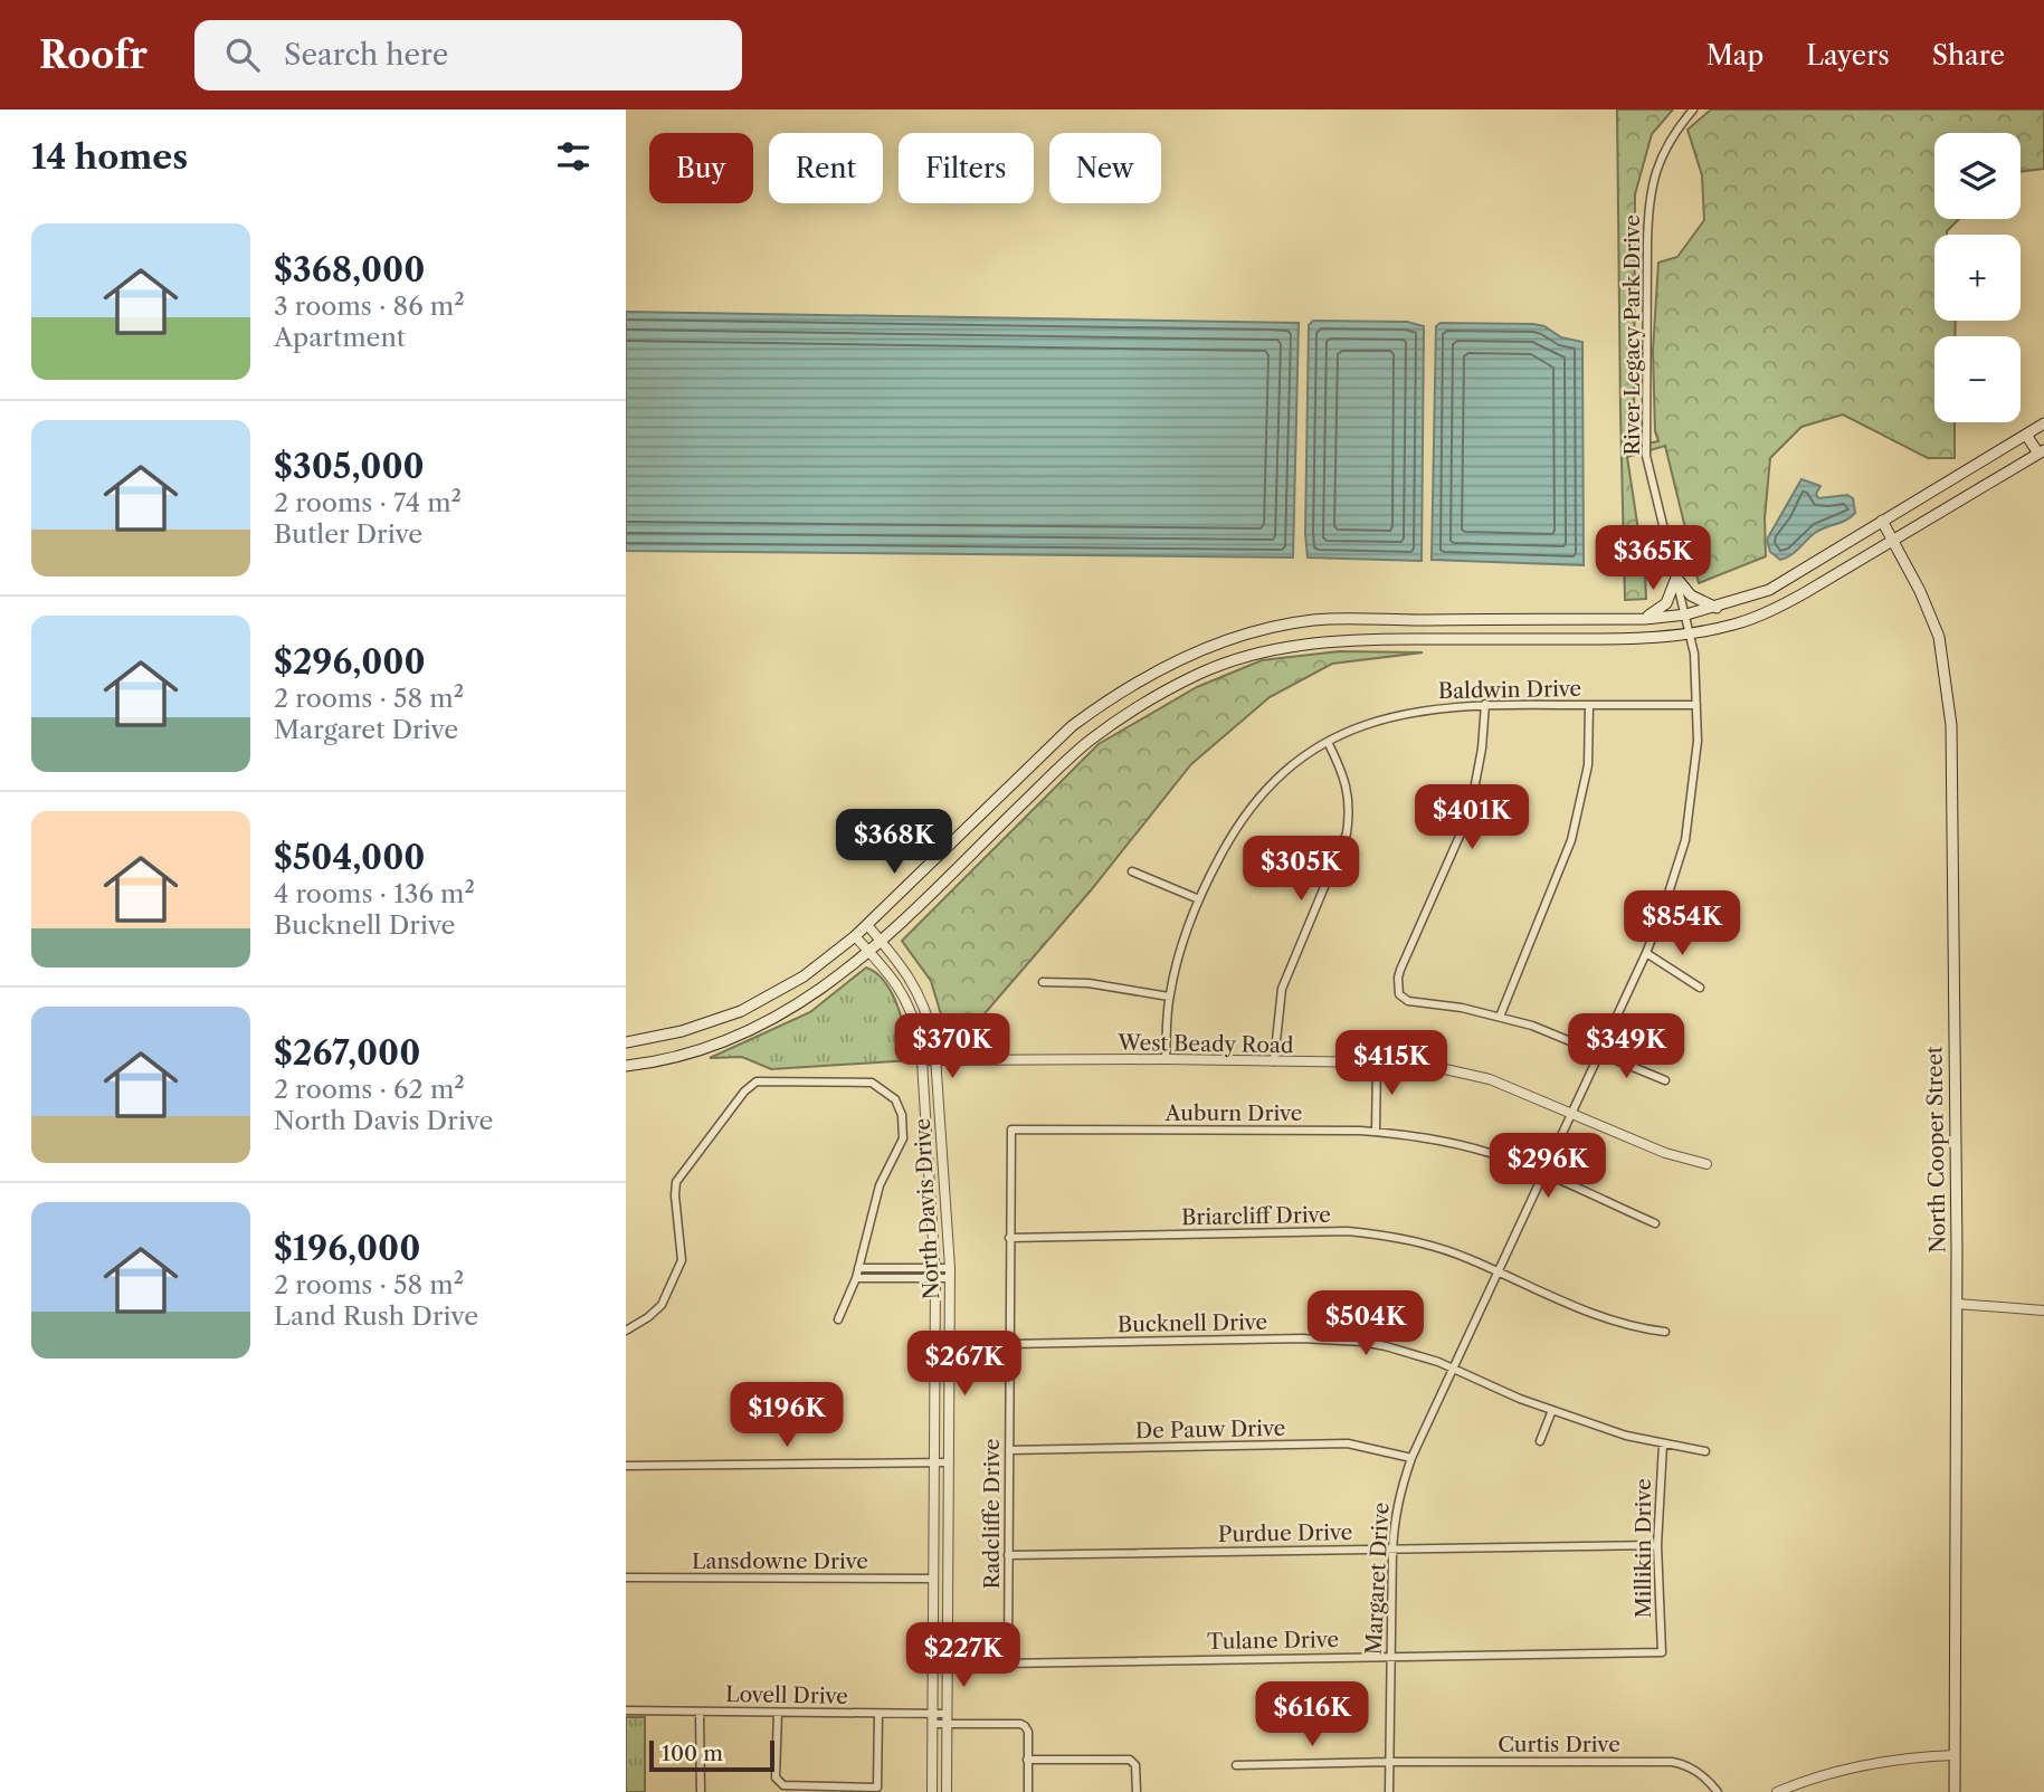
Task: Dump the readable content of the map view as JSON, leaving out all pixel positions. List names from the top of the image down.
{
  "streets": {
    "main road": ["North Cooper Street"],
    "street": [
      "River Legacy Park Drive",
      "Baldwin Drive",
      "West Beady Road",
      "Auburn Drive",
      "North Davis Drive",
      "Briarcliff Drive",
      "Bucknell Drive",
      "De Pauw Drive",
      "Radcliffe Drive",
      "Purdue Drive",
      "Millikin Drive",
      "Lansdowne Drive",
      "Margaret Drive",
      "Tulane Drive",
      "Lovell Drive",
      "Curtis Drive"
    ]
  },
  "crossings": [
    ["River Legacy Park Drive", "Margaret Drive"],
    ["Baldwin Drive", "West Beady Road"],
    ["Baldwin Drive", "Margaret Drive"],
    ["West Beady Road", "North Davis Drive"],
    ["West Beady Road", "Margaret Drive"],
    ["Auburn Drive", "Radcliffe Drive"],
    ["Auburn Drive", "Margaret Drive"],
    ["North Davis Drive", "Lansdowne Drive"],
    ["North Davis Drive", "Tulane Drive"],
    ["North Davis Drive", "Lovell Drive"],
    ["Briarcliff Drive", "Radcliffe Drive"],
    ["Briarcliff Drive", "Margaret Drive"],
    ["Bucknell Drive", "Radcliffe Drive"],
    ["Bucknell Drive", "Millikin Drive"],
    ["Bucknell Drive", "Margaret Drive"],
    ["De Pauw Drive", "Radcliffe Drive"],
    ["De Pauw Drive", "Margaret Drive"],
    ["Radcliffe Drive", "Purdue Drive"],
    ["Radcliffe Drive", "Tulane Drive"],
    ["Purdue Drive", "Millikin Drive"],
    ["Purdue Drive", "Margaret Drive"],
    ["Millikin Drive", "Tulane Drive"],
    ["Margaret Drive", "Tulane Drive"],
    ["Margaret Drive", "Curtis Drive"]
  ],
  "scale_bar": "100 m",
  "page": {
    "header": "Roofr",
    "search": "Search here",
    "nav": ["Map", "Layers", "Share"],
    "heading": "14 homes",
    "map_buttons": ["+", "−"],
    "chip": [
      "Buy",
      "Rent",
      "Filters",
      "New"
    ],
    "list": [
      {
        "name": "$368,000",
        "note": "3 rooms · 86 m² · Apartment"
      },
      {
        "name": "$305,000",
        "note": "2 rooms · 74 m² · Butler Drive"
      },
      {
        "name": "$296,000",
        "note": "2 rooms · 58 m² · Margaret Drive"
      },
      {
        "name": "$504,000",
        "note": "4 rooms · 136 m² · Bucknell Drive"
      },
      {
        "name": "$267,000",
        "note": "2 rooms · 62 m² · North Davis Drive"
      },
      {
        "name": "$196,000",
        "note": "2 rooms · 58 m² · Land Rush Drive"
      }
    ],
    "price": [
      "$365K",
      "$401K",
      "$368K",
      "$305K",
      "$854K",
      "$370K",
      "$349K",
      "$415K",
      "$296K",
      "$504K",
      "$267K",
      "$196K",
      "$227K",
      "$616K"
    ],
    "scale": "100 m"
  }
}
